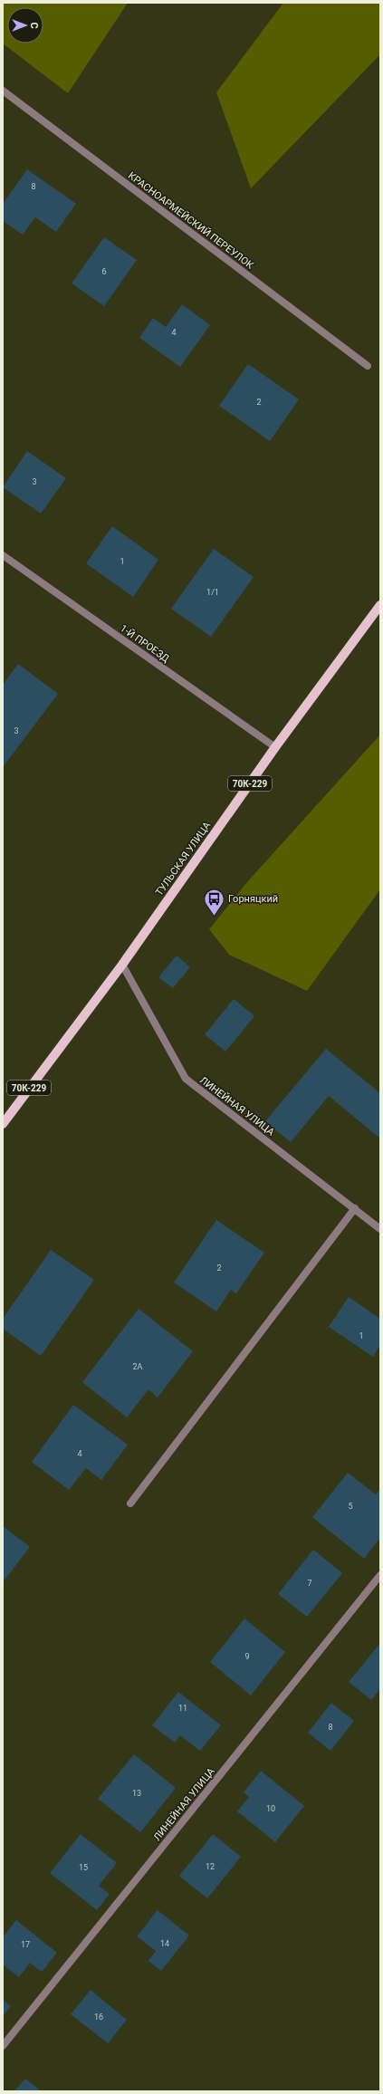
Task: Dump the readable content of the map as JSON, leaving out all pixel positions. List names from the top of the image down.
{
  "streets": {
    "main road": ["70К-229", "ТУЛЬСКАЯ УЛИЦА"],
    "street": ["КРАСНОАРМЕЙСКИЙ ПЕРЕУЛОК", "1-Й ПРОЕЗД", "ЛИНЕЙНАЯ УЛИЦА"]
  },
  "crossings": [
    ["1-Й ПРОЕЗД", "ТУЛЬСКАЯ УЛИЦА"],
    ["ТУЛЬСКАЯ УЛИЦА", "ЛИНЕЙНАЯ УЛИЦА"]
  ],
  "places": {
    "bus stop": ["Горняцкий"]
  },
  "house_numbers": [
    "8",
    "6",
    "4",
    "2",
    "3",
    "1",
    "1/1",
    "3",
    "2",
    "1",
    "2А",
    "4",
    "5",
    "7",
    "9",
    "11",
    "8",
    "13",
    "10",
    "12",
    "15",
    "14",
    "17",
    "16"
  ],
  "north": "right"
}
